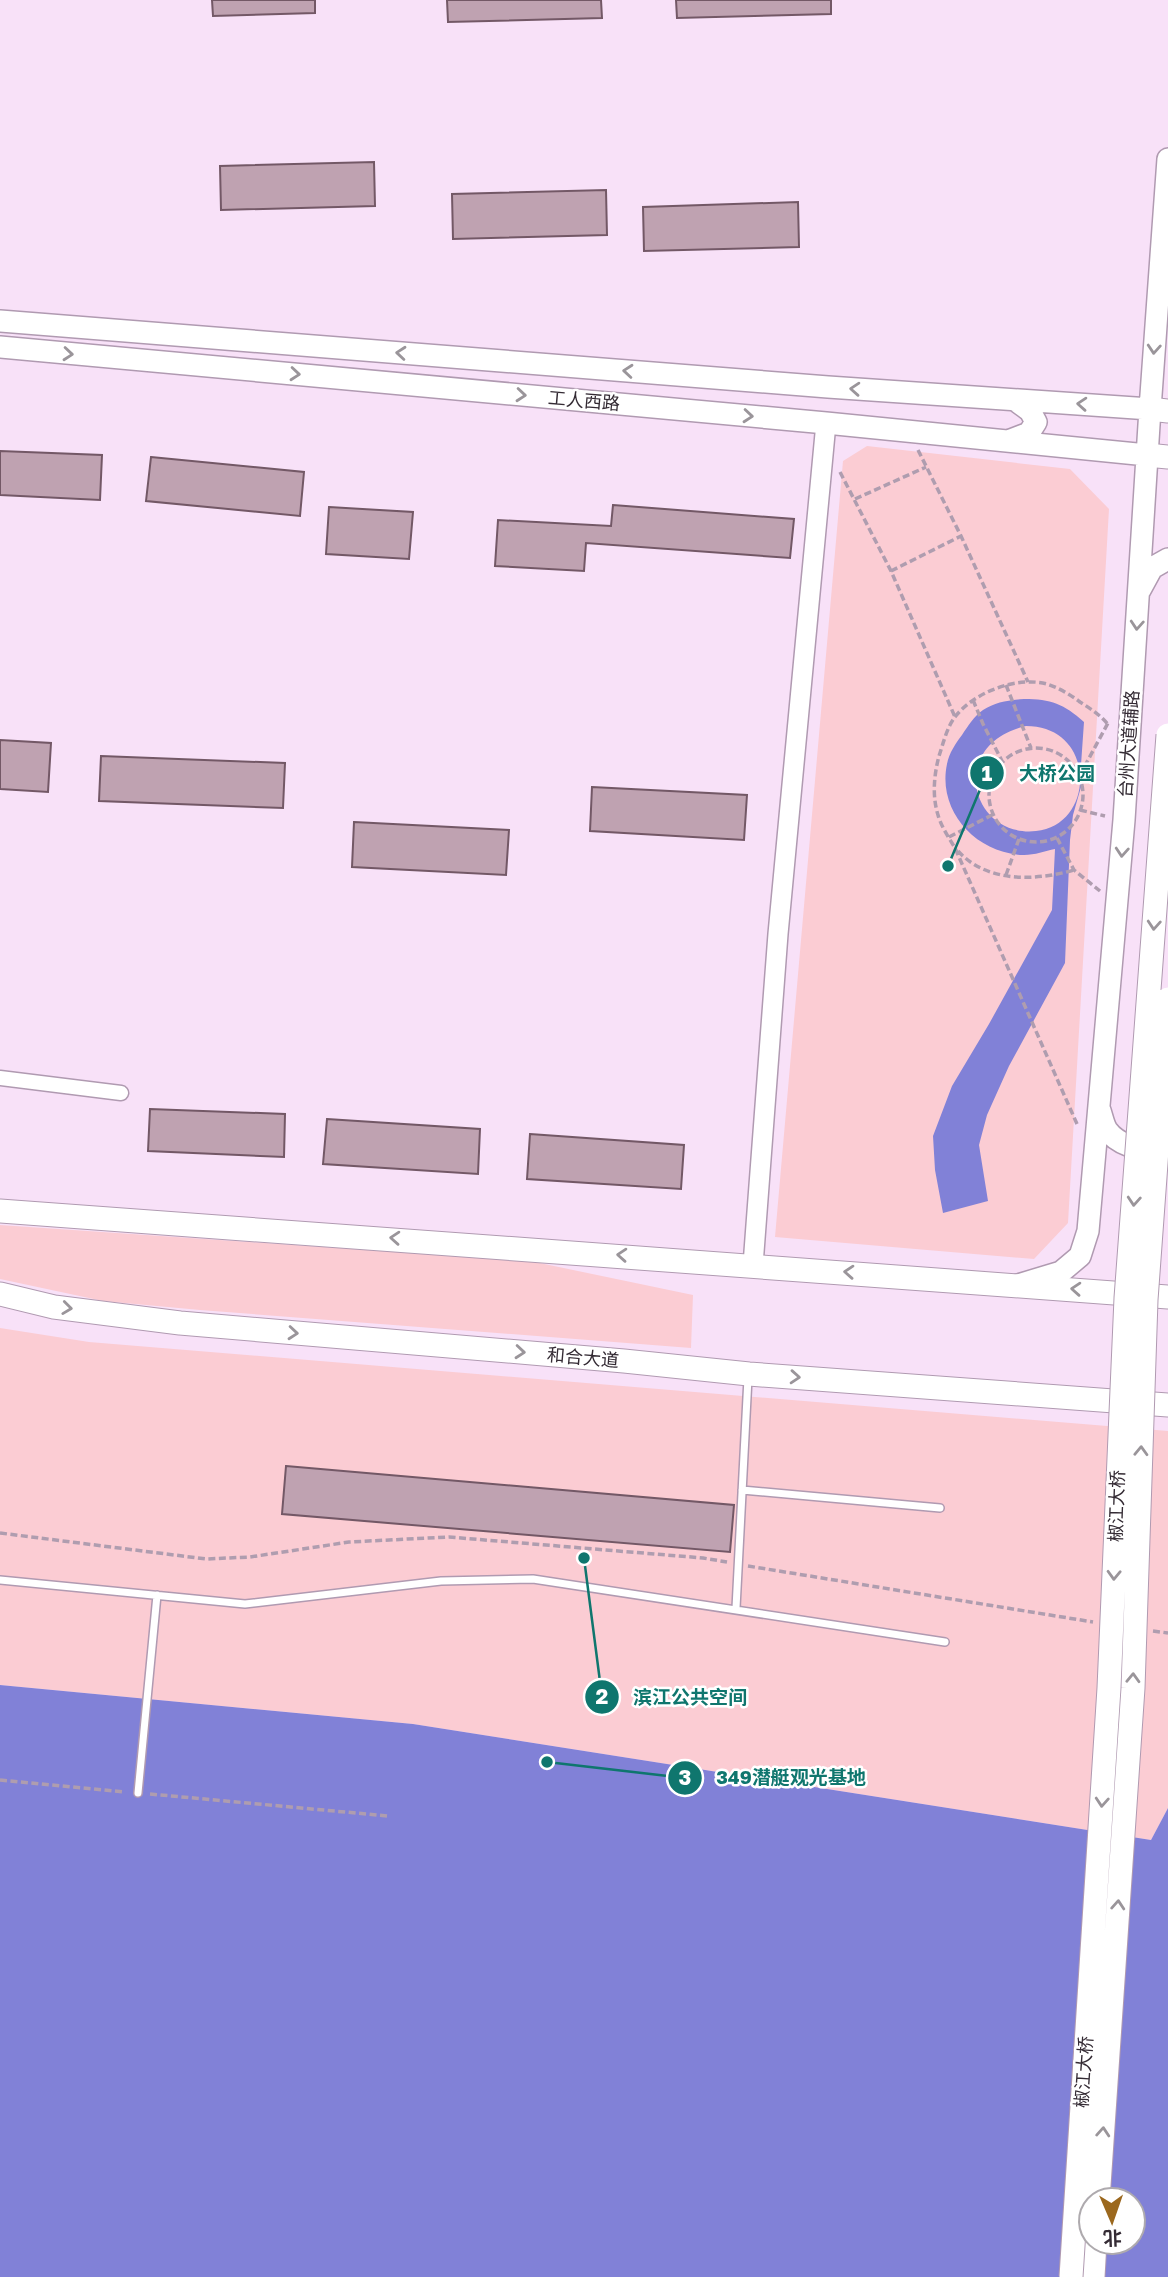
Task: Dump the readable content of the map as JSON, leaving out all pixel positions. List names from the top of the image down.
{
  "streets": {
    "main road": [
      "工人西路",
      "台州大道辅路",
      "和合大道",
      "椒江大桥"
    ]
  },
  "crossings": [
    ["工人西路", "台州大道辅路"]
  ],
  "one_way": ["台州大道辅路"],
  "places": ["大桥公园", "滨江公共空间", "349潜艇观光基地"],
  "north": "bottom"
}
